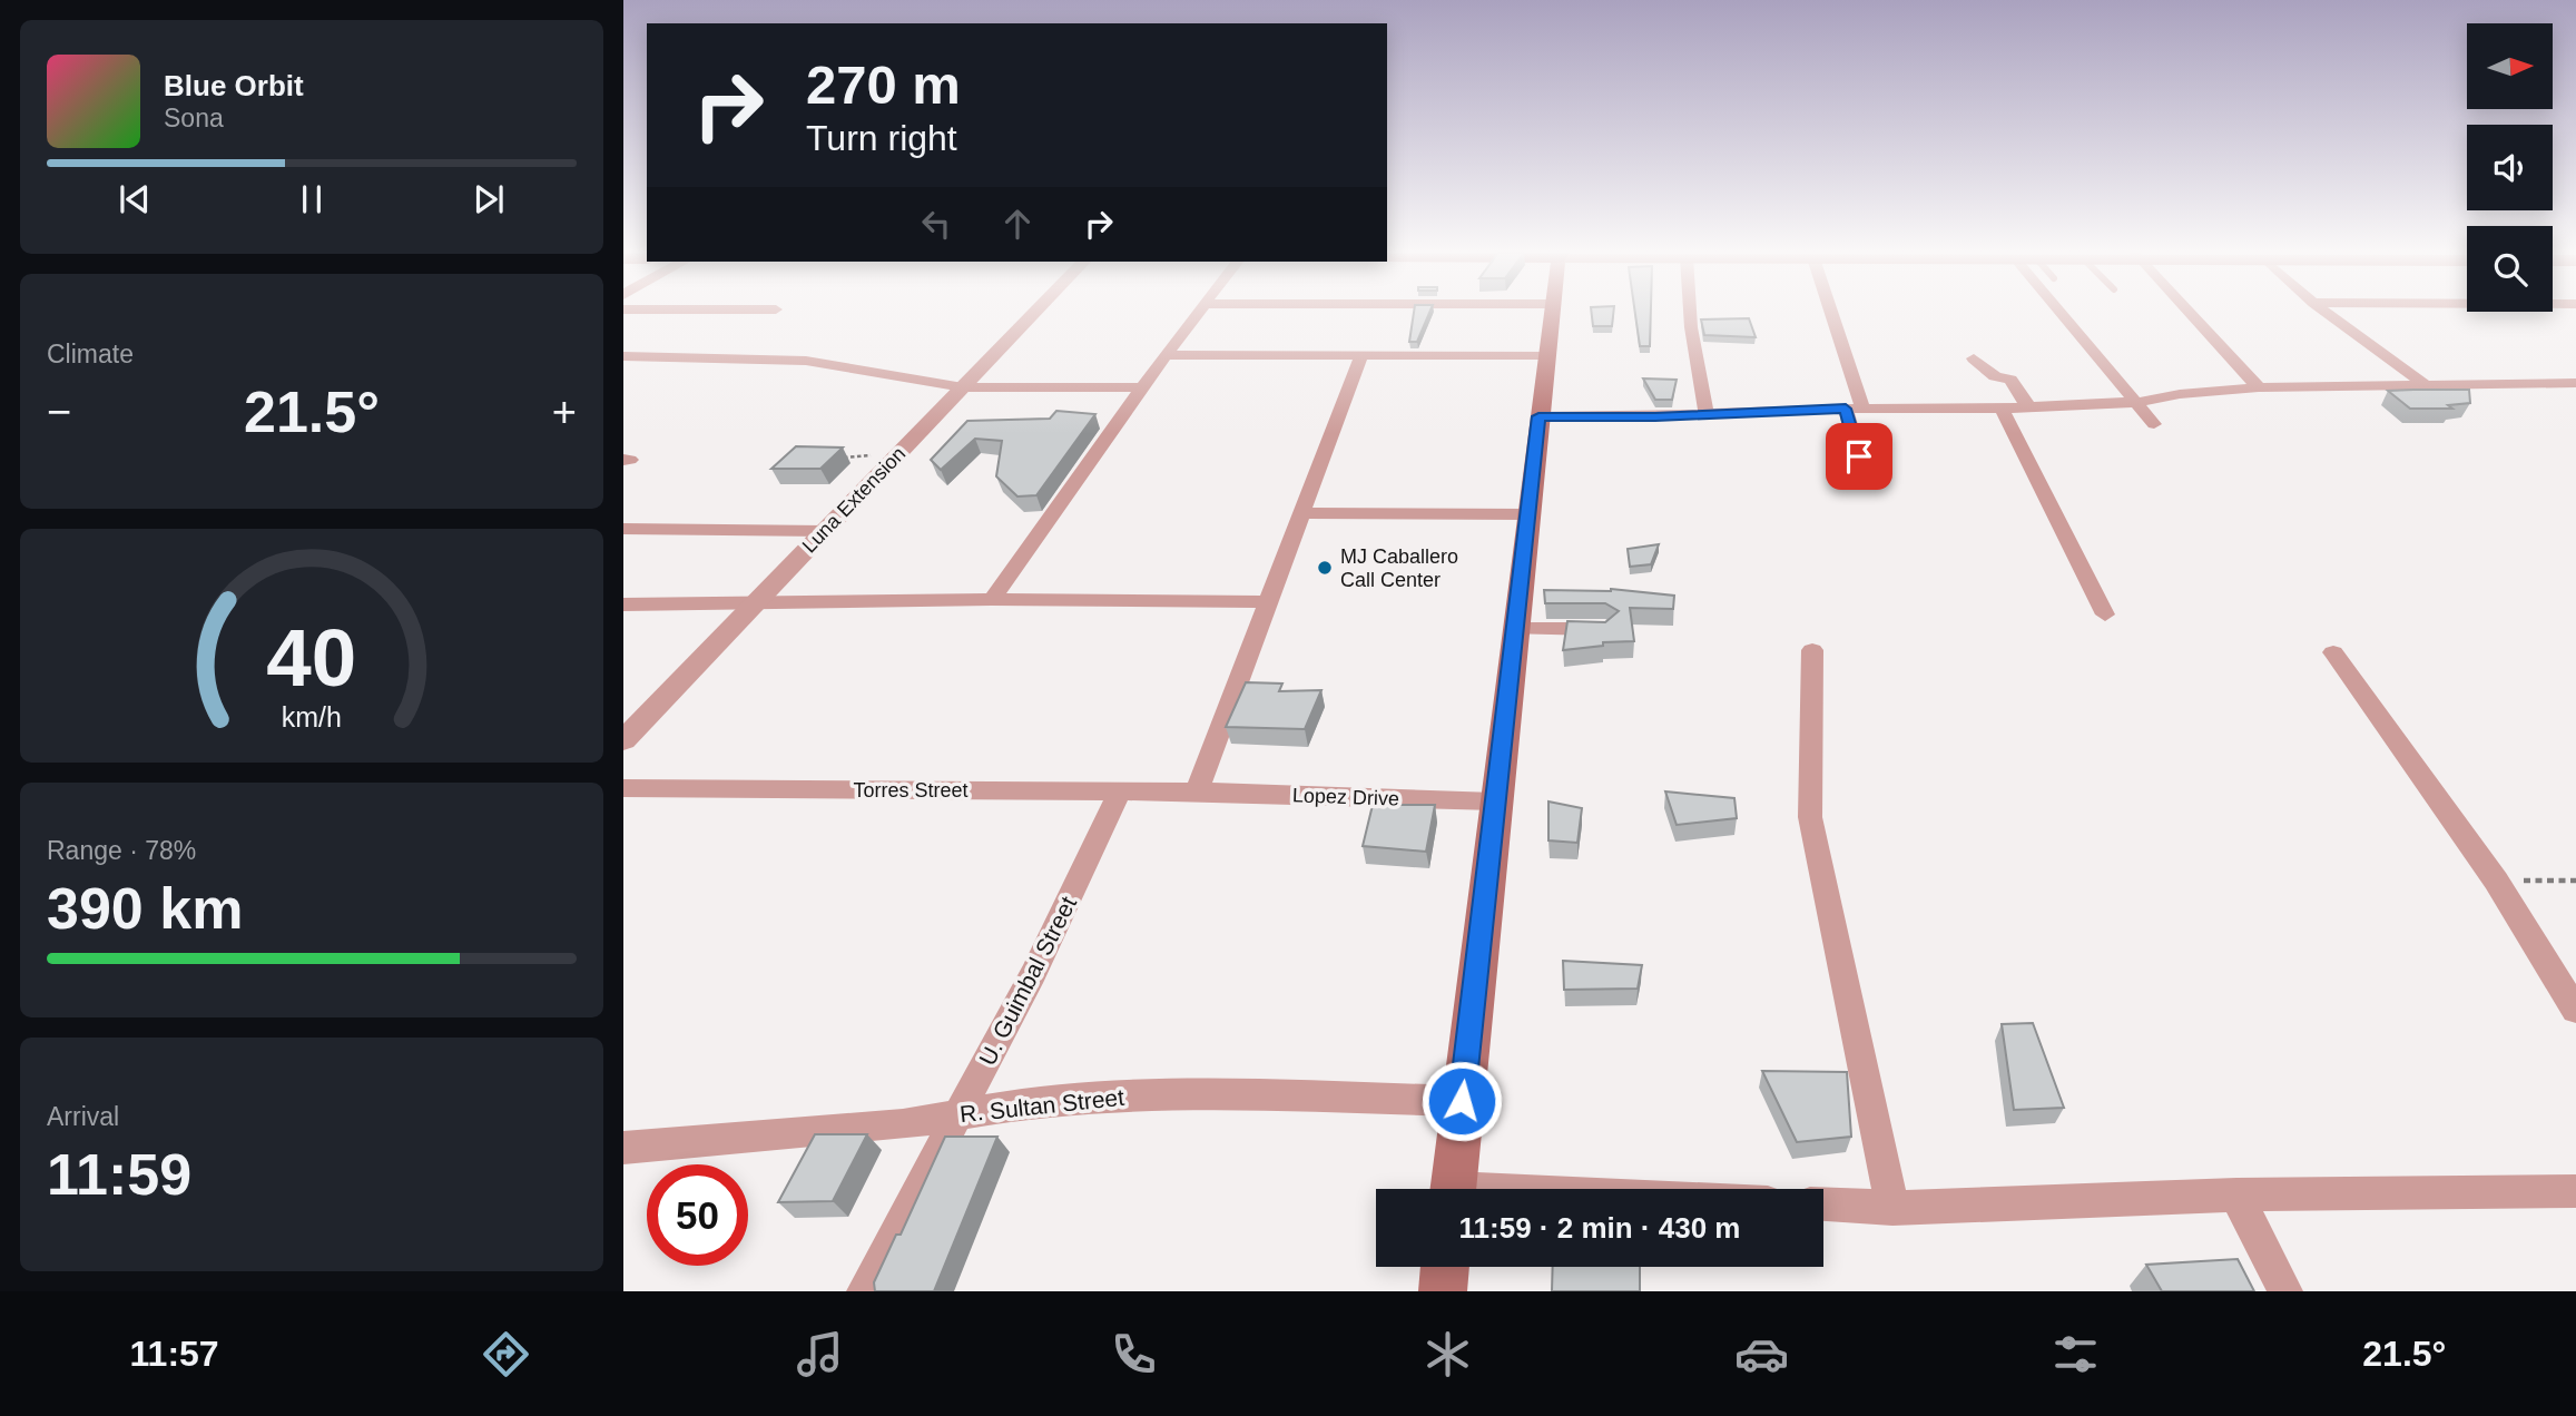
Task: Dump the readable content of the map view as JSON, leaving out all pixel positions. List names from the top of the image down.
{
  "streets": {
    "street": [
      "Luna Extension",
      "Torres Street",
      "Lopez Drive",
      "U. Guimbal Street",
      "R. Sultan Street"
    ]
  },
  "crossings": [
    ["Torres Street", "Lopez Drive"],
    ["Torres Street", "U. Guimbal Street"],
    ["U. Guimbal Street", "R. Sultan Street"]
  ],
  "places": ["MJ Caballero Call Center"],
  "north": "right",
  "page": {
    "turn": ["270 m", "Turn right"],
    "song": ["Blue Orbit", "Sona"],
    "tile": [
      "Climate",
      ["Range · 78%", "390 km"],
      ["Arrival", "11:59"]
    ],
    "heat": ["−", "21.5°", "+"],
    "limit": "50",
    "trip": "11:59 · 2 min · 430 m",
    "tabs": ["11:57", "21.5°"],
    "gauge": ["40", "km/h"]
  }
}
